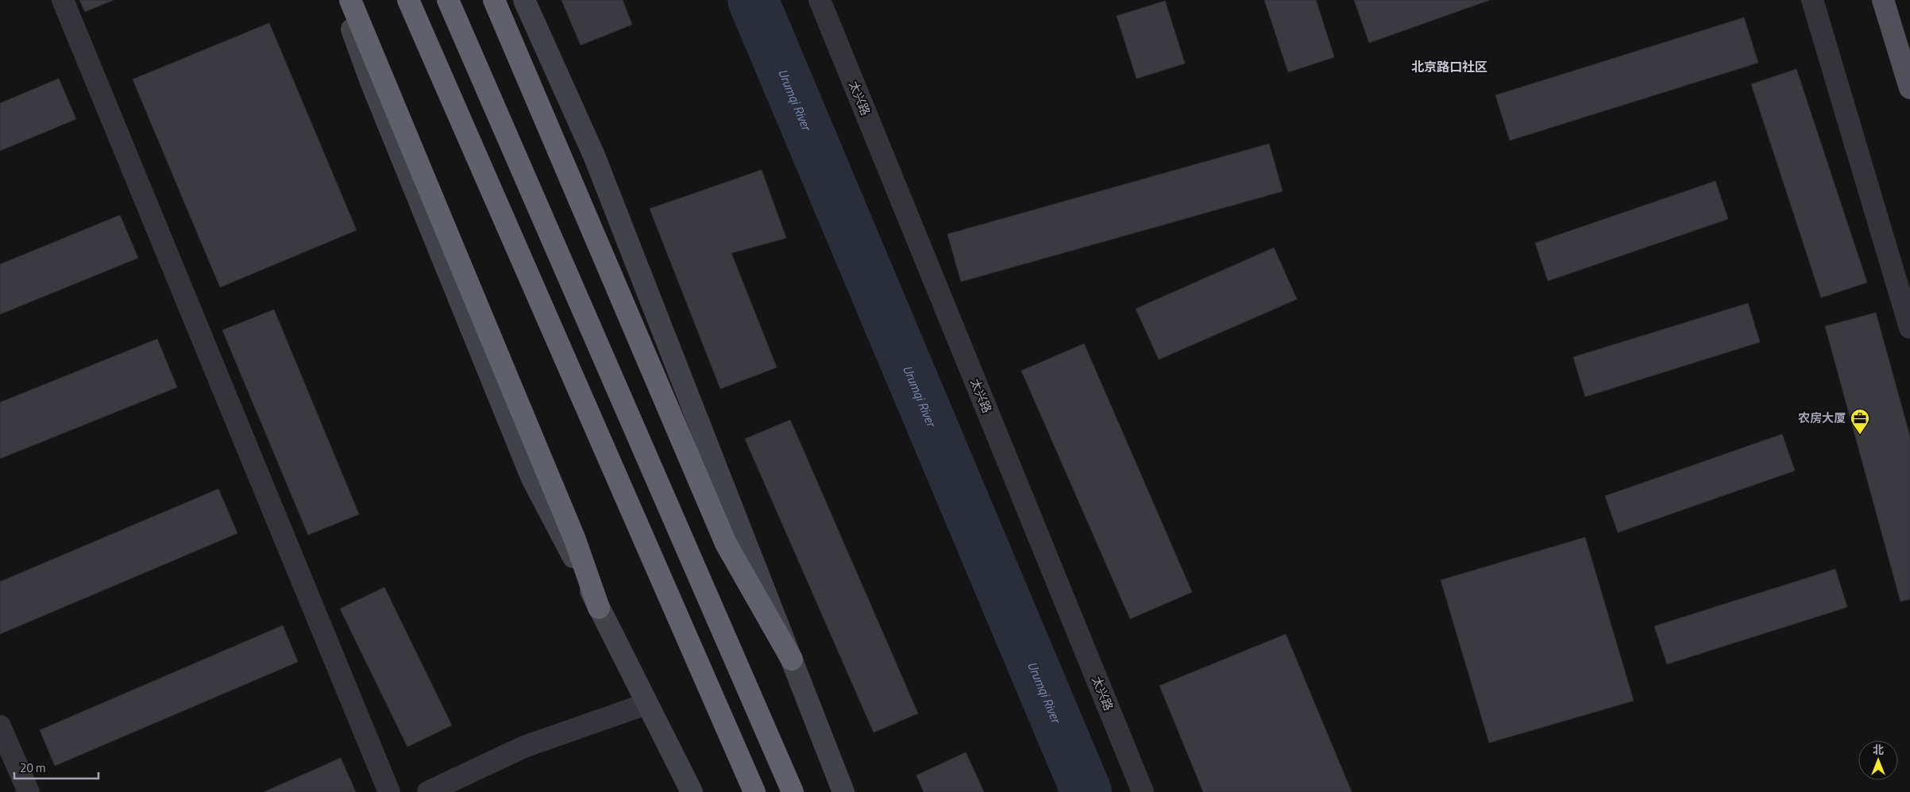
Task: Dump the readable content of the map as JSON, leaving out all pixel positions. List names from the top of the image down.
{
  "streets": {
    "street": ["太兴路"]
  },
  "districts": ["北京路口社区"],
  "water": ["Urumqi River"],
  "places": {
    "office": ["农房大厦"]
  },
  "scale_bar": "20 m",
  "north": "top"
}
